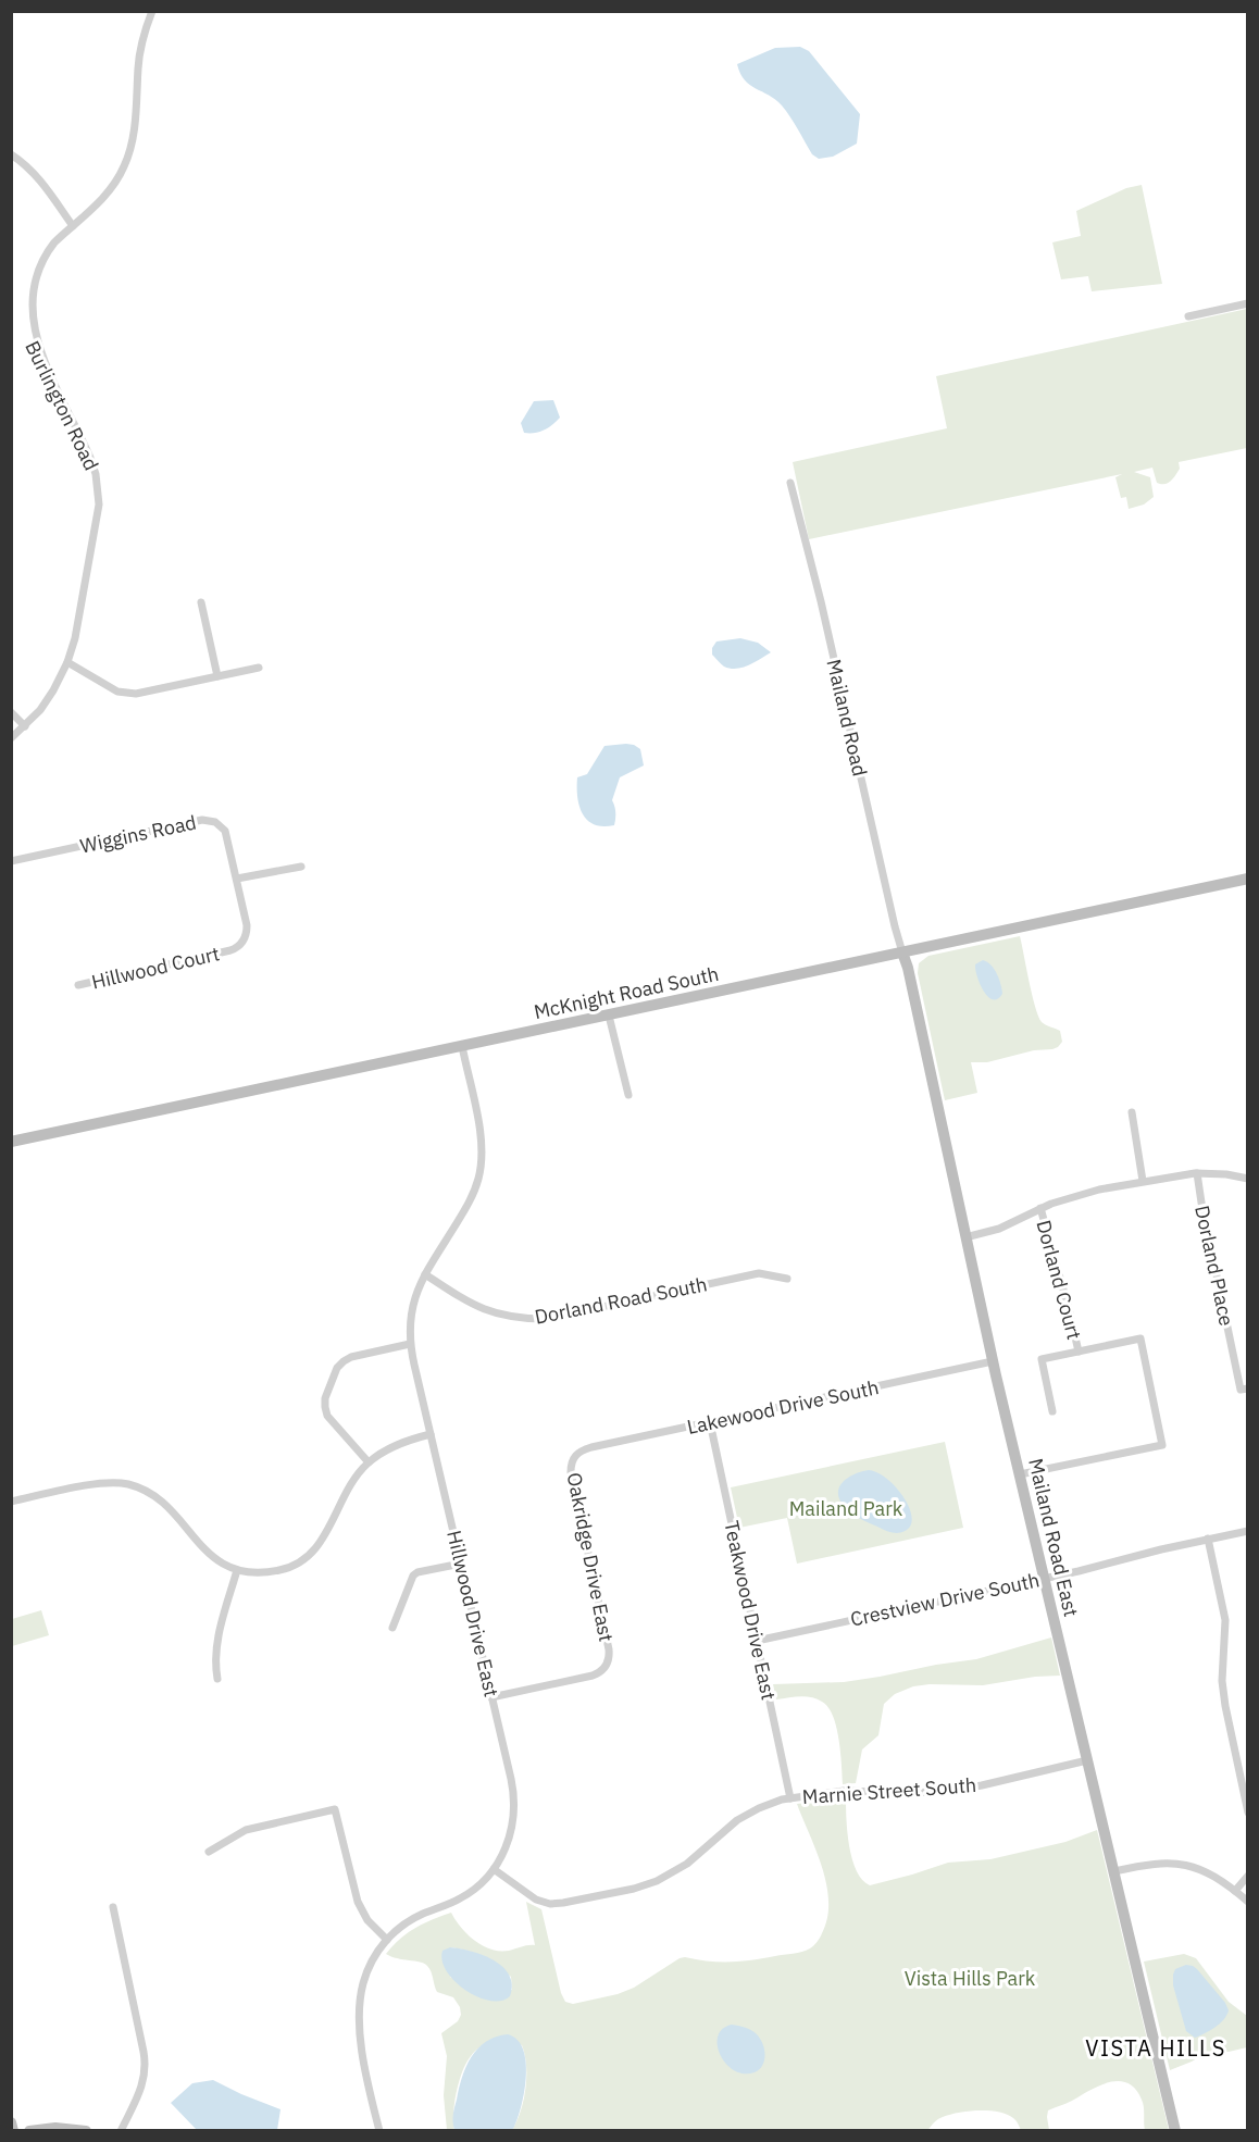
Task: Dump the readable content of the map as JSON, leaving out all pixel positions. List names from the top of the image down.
{
  "streets": {
    "street": [
      "Burlington Road",
      "Mailand Road",
      "Wiggins Road",
      "Hillwood Court",
      "McKnight Road South",
      "Dorland Place",
      "Dorland Court",
      "Dorland Road South",
      "Lakewood Drive South",
      "Mailand Road East",
      "Oakridge Drive East",
      "Crestview Drive South",
      "Teakwood Drive East",
      "Hillwood Drive East",
      "Marnie Street South"
    ]
  },
  "crossings": [
    ["Mailand Road", "McKnight Road South"],
    ["Mailand Road", "Mailand Road East"],
    ["Wiggins Road", "Hillwood Court"],
    ["McKnight Road South", "Mailand Road East"],
    ["McKnight Road South", "Hillwood Drive East"],
    ["Dorland Court", "Mailand Road East"],
    ["Dorland Road South", "Hillwood Drive East"],
    ["Lakewood Drive South", "Mailand Road East"],
    ["Lakewood Drive South", "Oakridge Drive East"],
    ["Lakewood Drive South", "Teakwood Drive East"],
    ["Mailand Road East", "Crestview Drive South"],
    ["Mailand Road East", "Marnie Street South"],
    ["Oakridge Drive East", "Hillwood Drive East"],
    ["Crestview Drive South", "Teakwood Drive East"],
    ["Teakwood Drive East", "Marnie Street South"],
    ["Hillwood Drive East", "Marnie Street South"]
  ],
  "districts": ["VISTA HILLS"],
  "parks": ["Mailand Park", "Vista Hills Park"]
}
